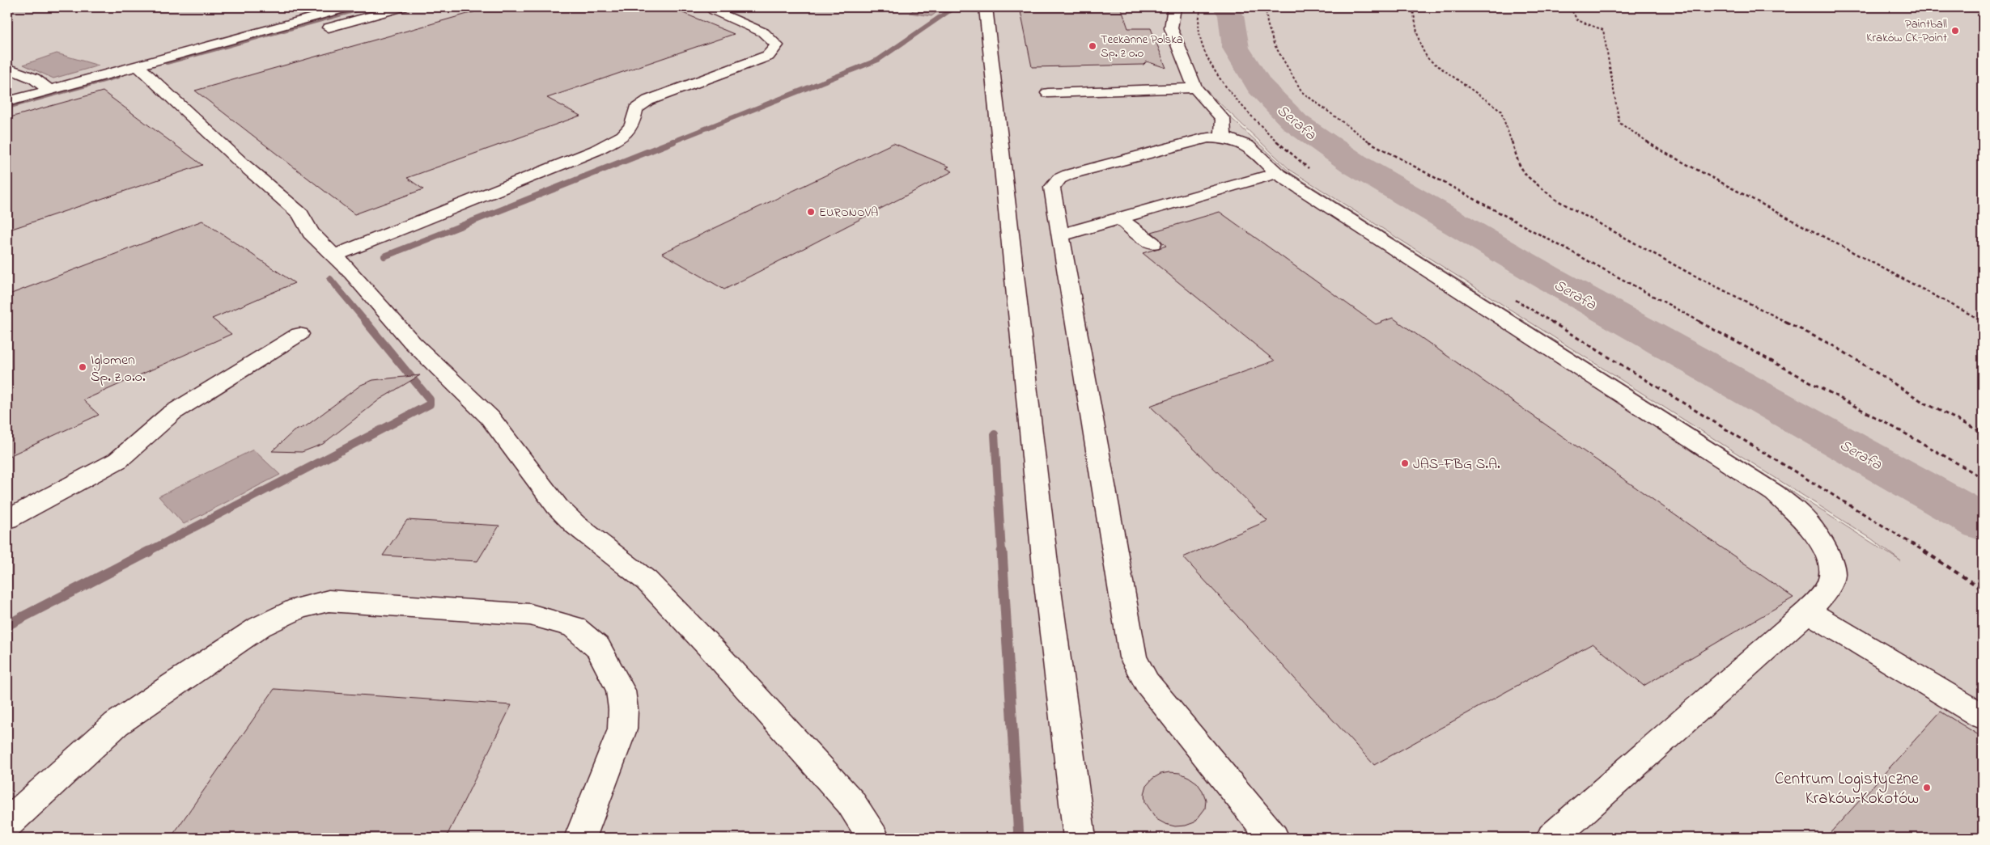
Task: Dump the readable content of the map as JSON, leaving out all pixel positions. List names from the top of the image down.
{
  "water": ["Serafa"],
  "places": [
    "Paintball Kraków CK-Point",
    "Teekanne Polska Sp. z o.o",
    "EURONOVA",
    "Iglomen Sp. z o.o.",
    "JAS-FBG S.A.",
    "Centrum Logistyczne Kraków–Kokotów"
  ]
}
